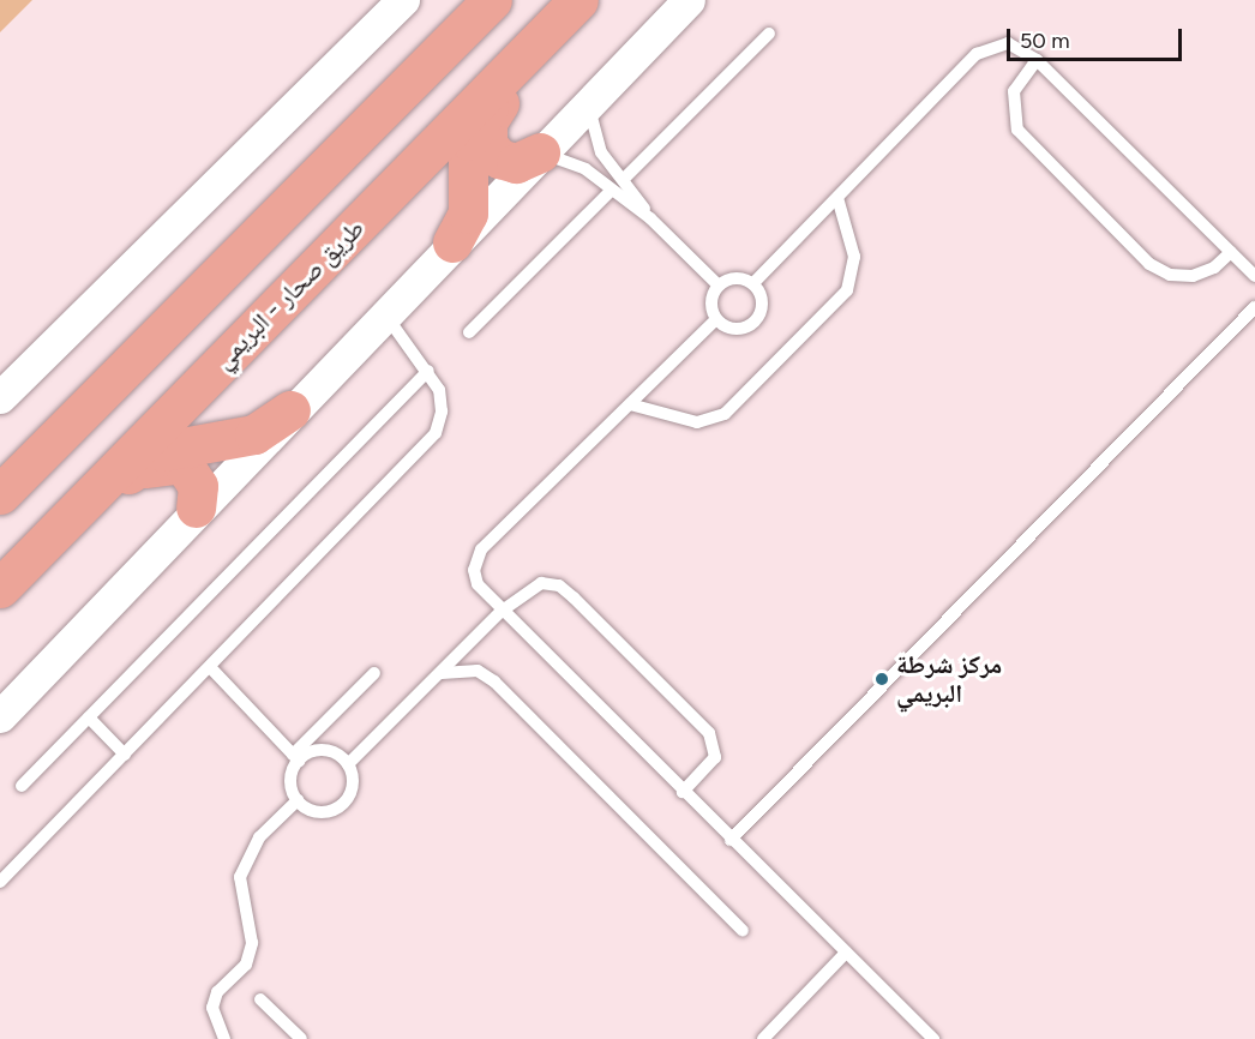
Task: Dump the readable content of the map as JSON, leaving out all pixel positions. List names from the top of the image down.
{
  "streets": {
    "highway": ["طريق صحار - البريمي"]
  },
  "places": ["مركز شرطة البريمي"],
  "scale_bar": "50 m"
}
